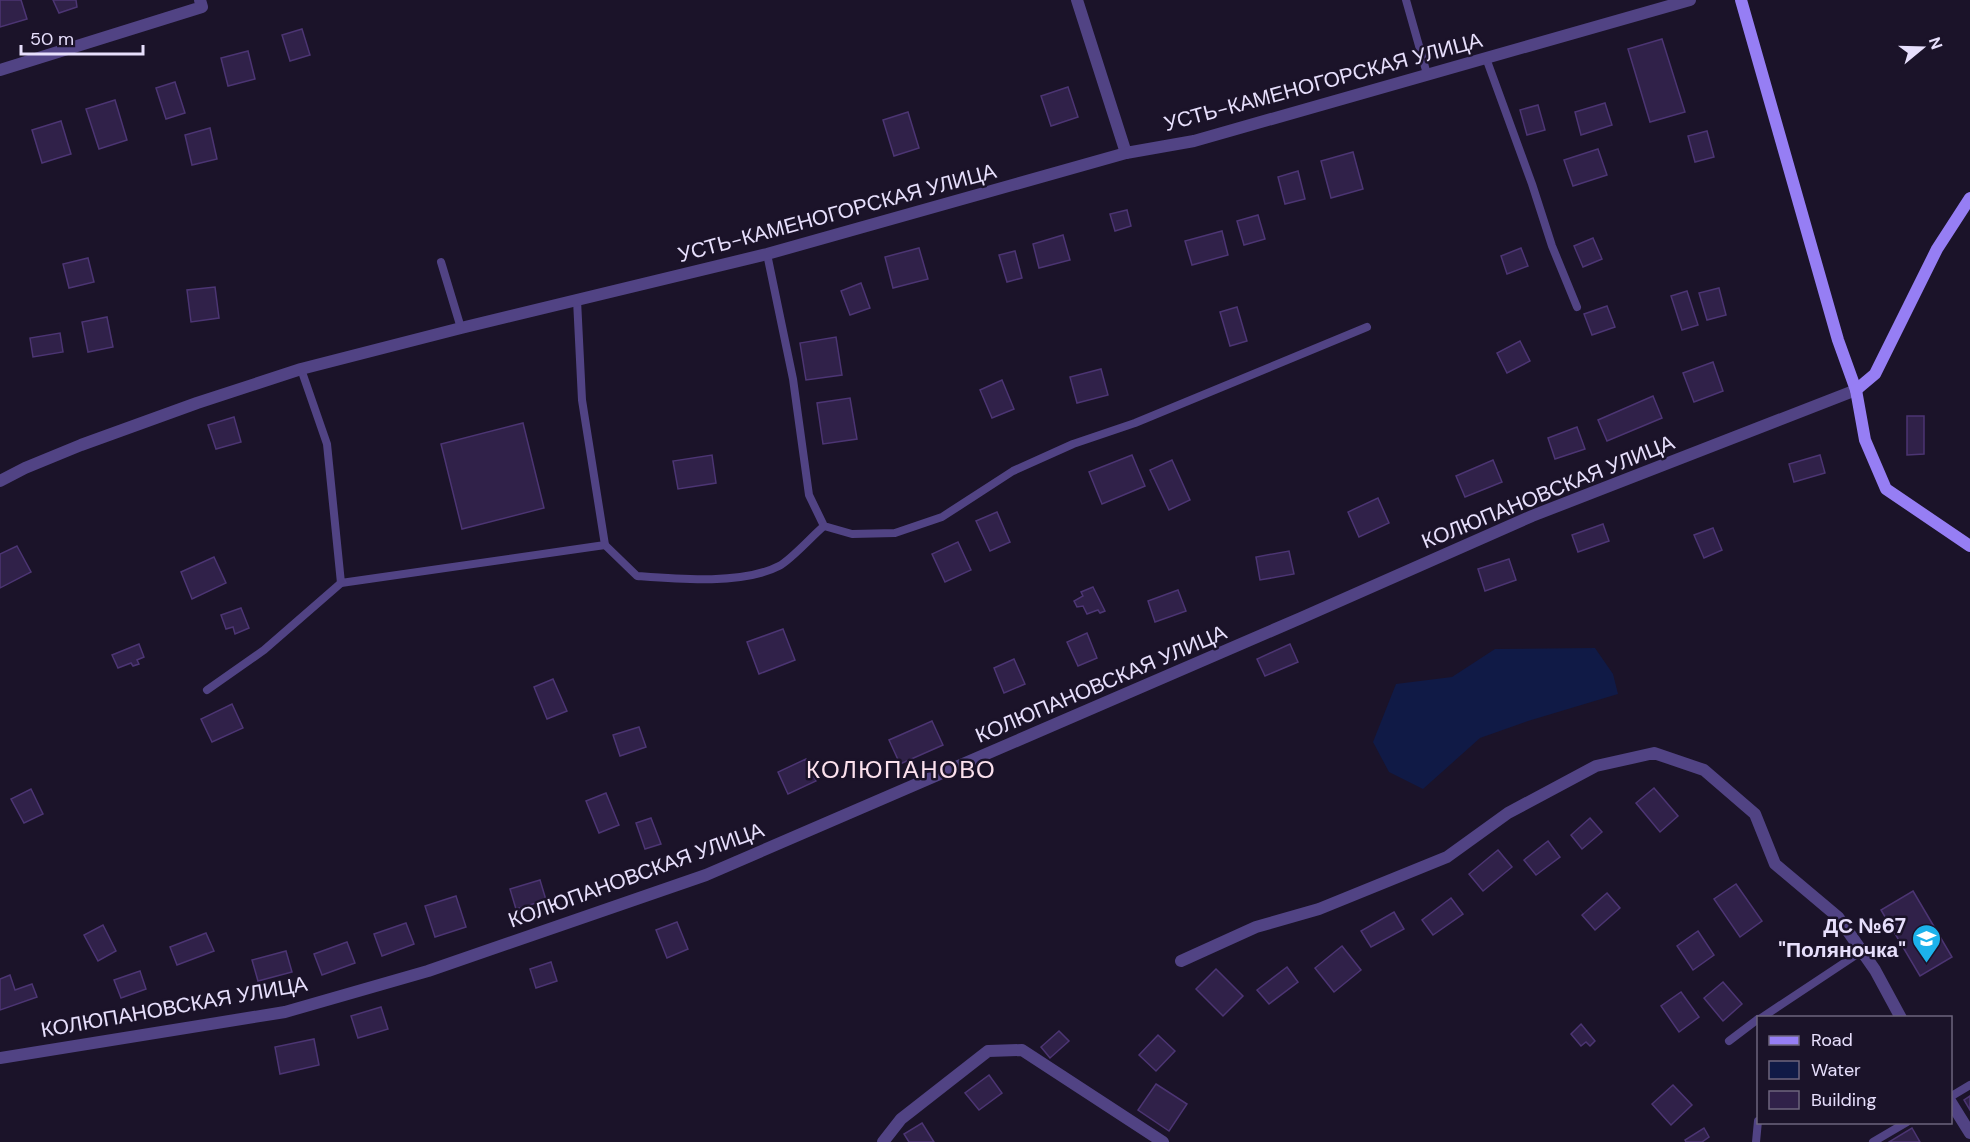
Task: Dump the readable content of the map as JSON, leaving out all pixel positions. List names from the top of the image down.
{
  "streets": {
    "street": ["УСТЬ-КАМЕНОГОРСКАЯ УЛИЦА", "КОЛЮПАНОВСКАЯ УЛИЦА"]
  },
  "districts": ["КОЛЮПАНОВО"],
  "places": {
    "school or university": ["ДС №67 \"Поляночка\""]
  },
  "legend": ["Road", "Water", "Building"],
  "scale_bar": "50 m",
  "north": "right"
}
